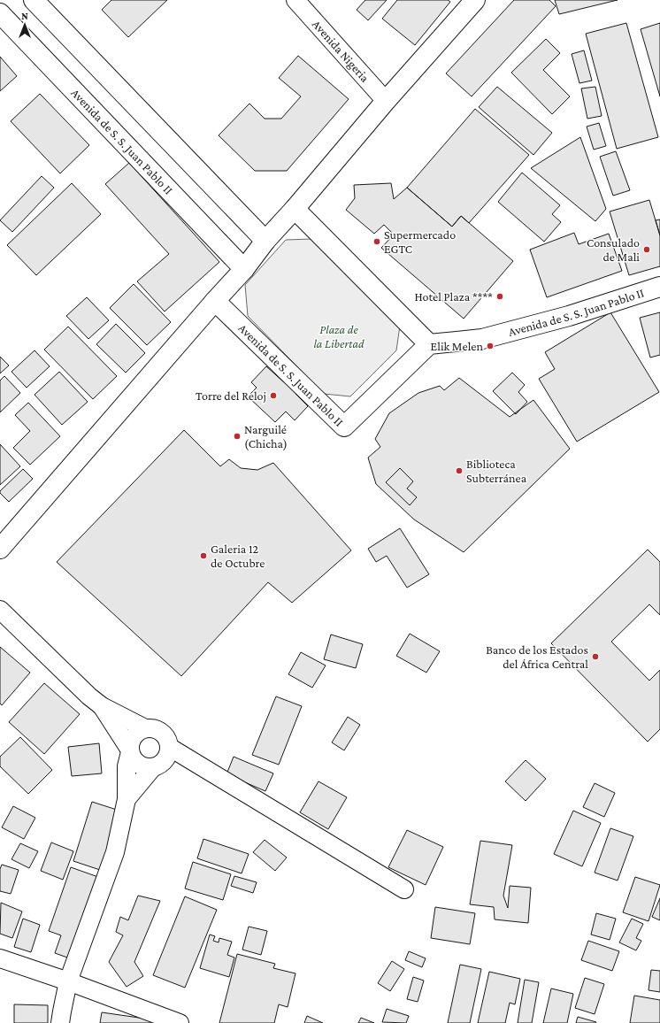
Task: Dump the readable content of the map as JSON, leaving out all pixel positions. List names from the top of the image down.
{
  "streets": {
    "street": ["Avenida Nigeria", "Avenida de S. S. Juan Pablo II"]
  },
  "parks": ["Plaza de la Libertad"],
  "places": [
    "Supermercado EGTC",
    "Consulado de Mali",
    "Hotel Plaza ****",
    "Elik Melen",
    "Torre del Reloj",
    "Narguilé (Chicha)",
    "Biblioteca Subterránea",
    "Galeria 12 de Octubre",
    "Banco de los Estados del África Central"
  ],
  "north": "top"
}
